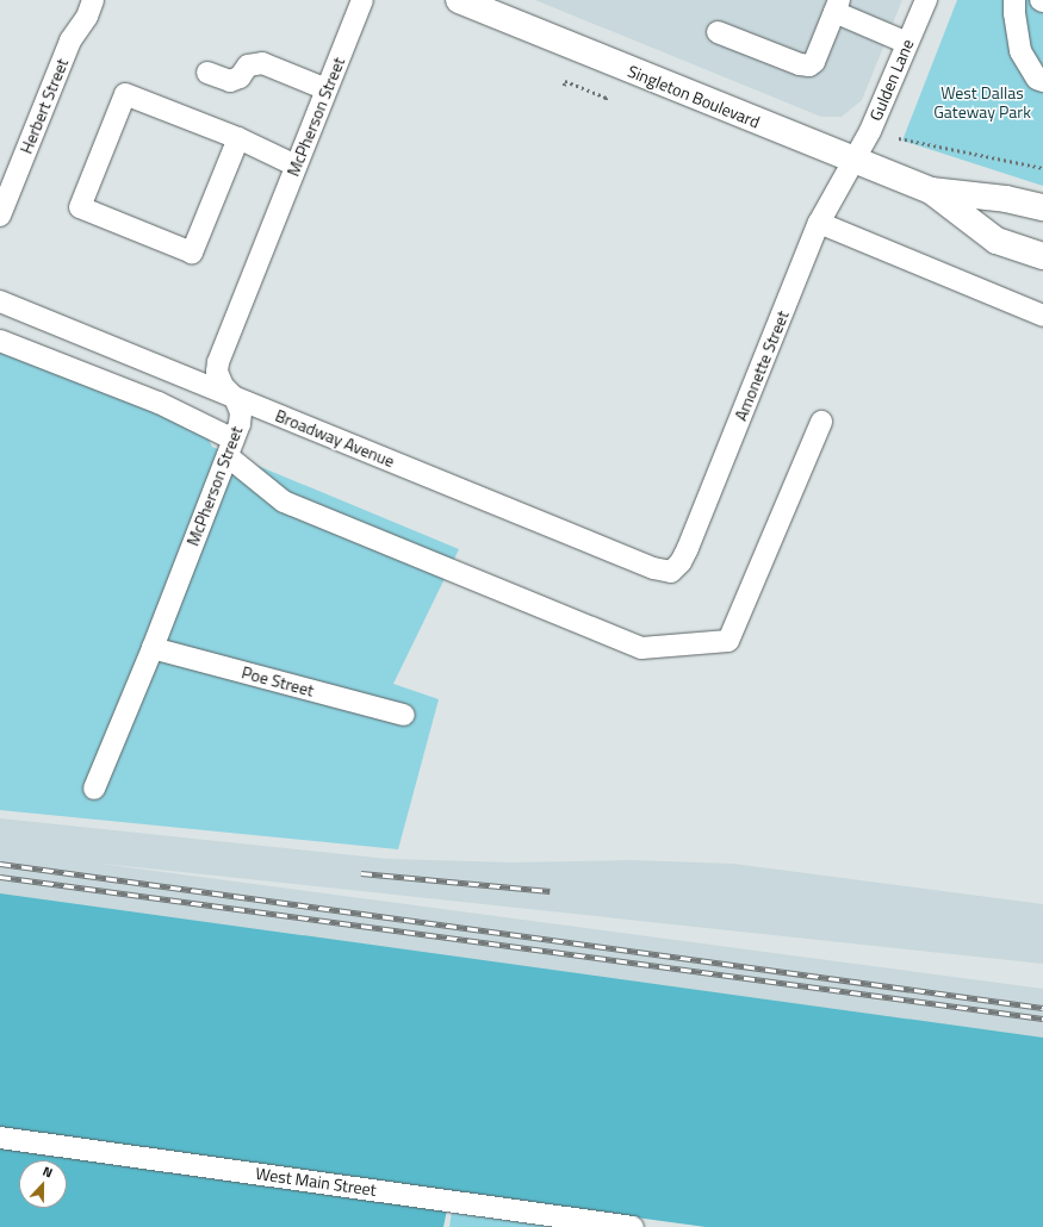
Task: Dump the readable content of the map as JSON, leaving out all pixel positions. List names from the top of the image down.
{
  "streets": {
    "main road": ["Singleton Boulevard"],
    "street": [
      "Gulden Lane",
      "Herbert Street",
      "McPherson Street",
      "Amonette Street",
      "Broadway Avenue",
      "Poe Street",
      "West Main Street"
    ]
  },
  "crossings": [
    ["Gulden Lane", "Singleton Boulevard"],
    ["Gulden Lane", "Amonette Street"],
    ["Singleton Boulevard", "Amonette Street"],
    ["McPherson Street", "Broadway Avenue"],
    ["McPherson Street", "Poe Street"],
    ["Amonette Street", "Broadway Avenue"]
  ],
  "parks": ["West Dallas Gateway Park"],
  "north": "top"
}
